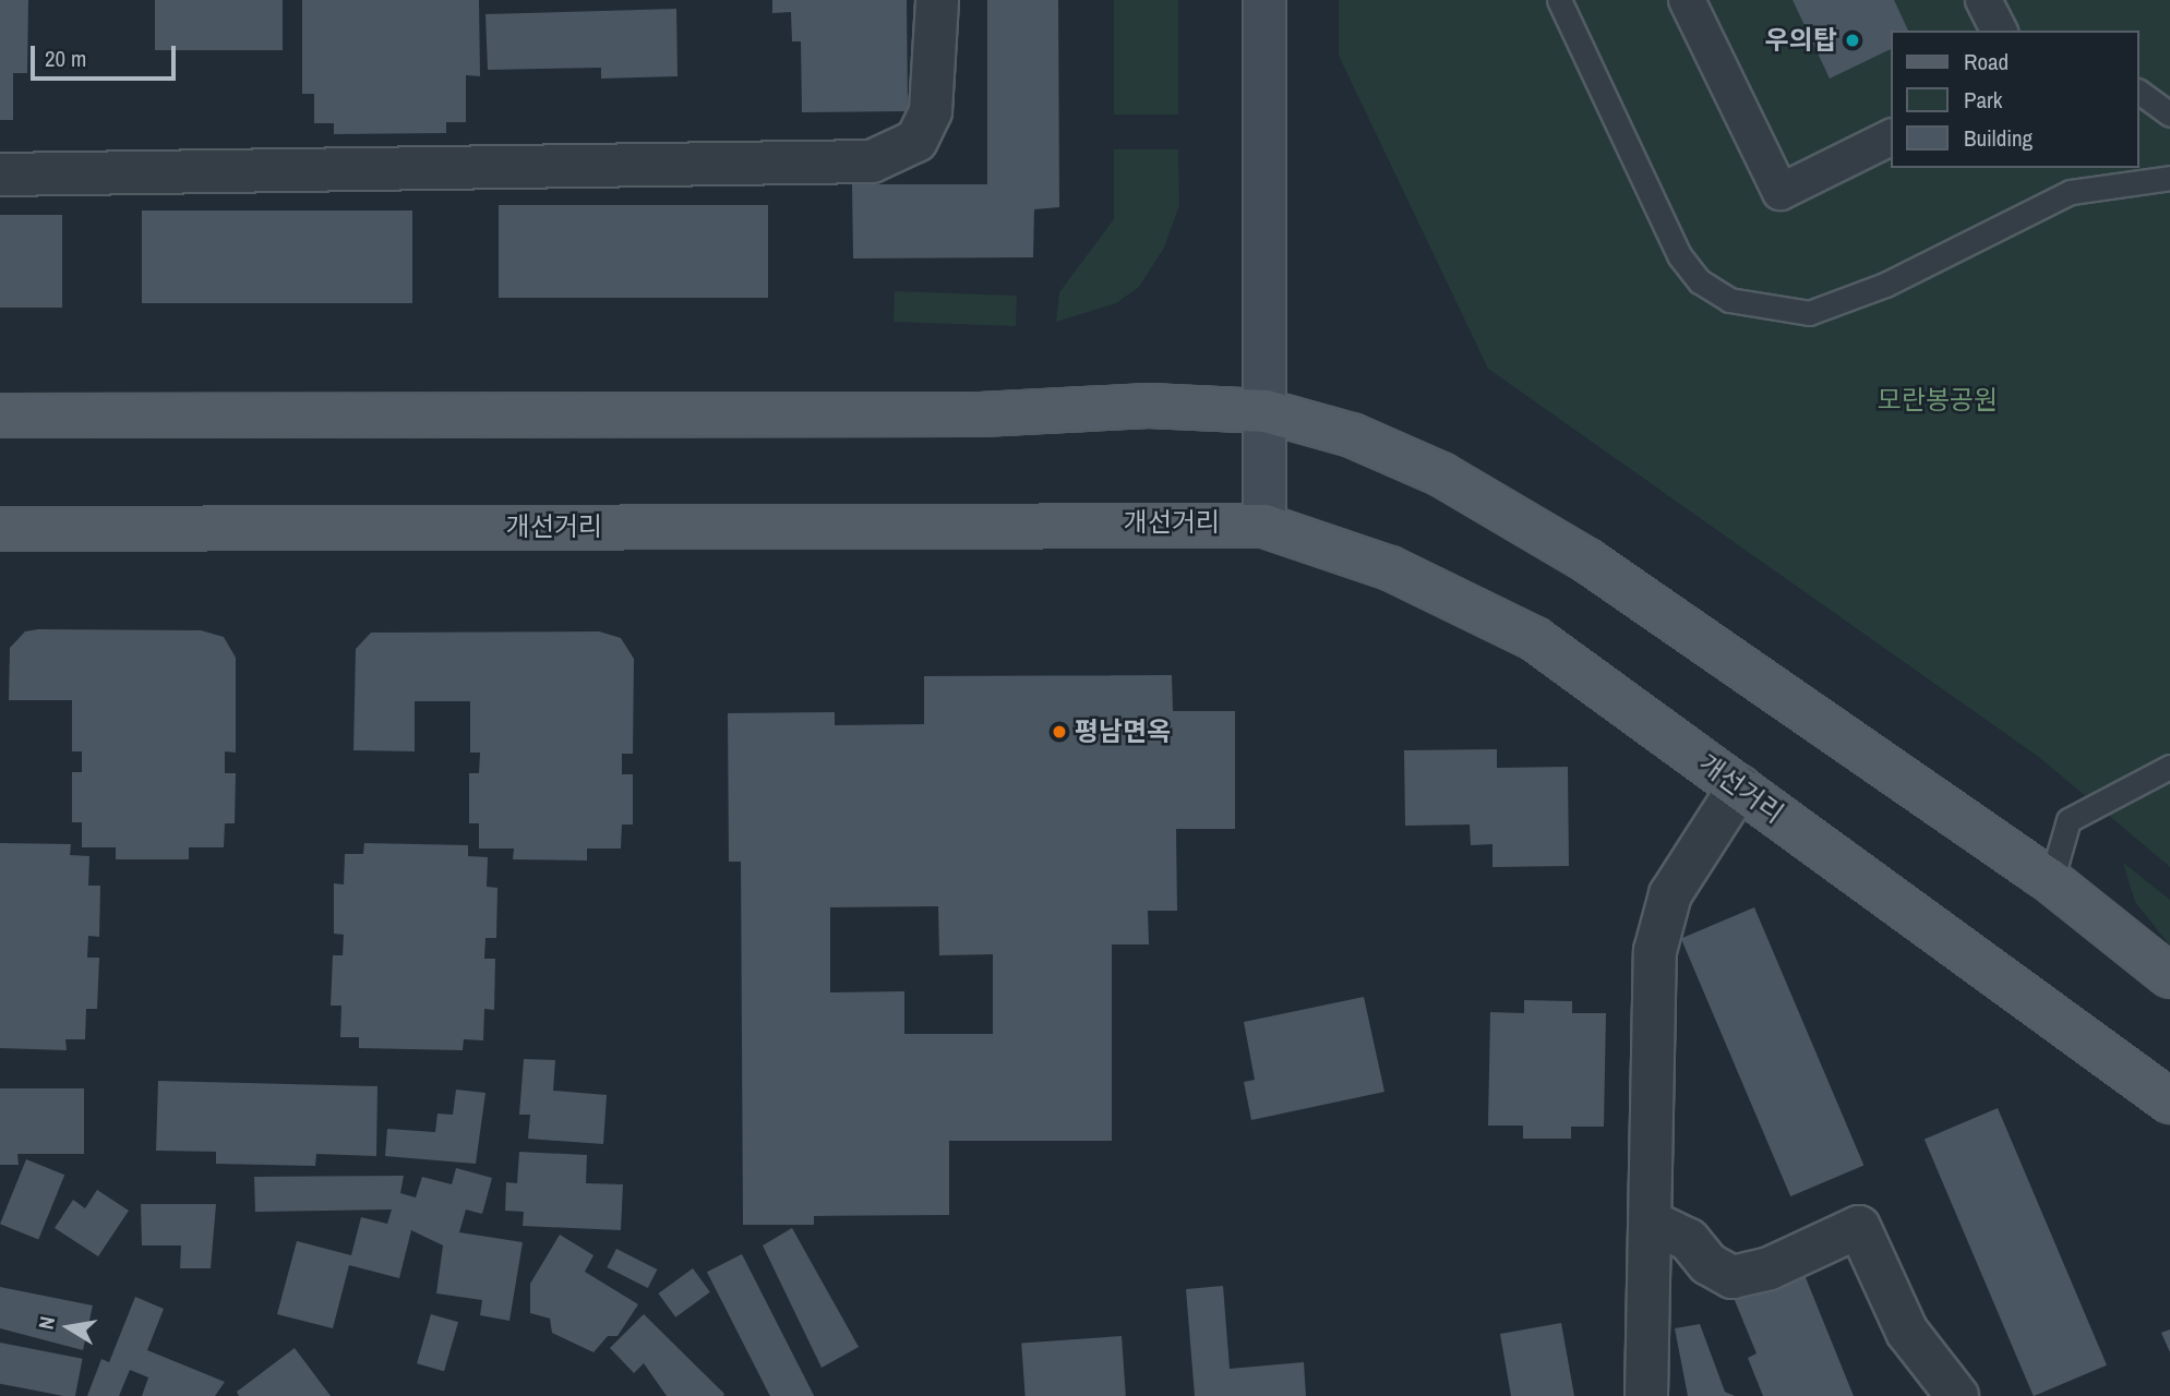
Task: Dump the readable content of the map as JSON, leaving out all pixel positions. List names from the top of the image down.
{
  "streets": {
    "main road": ["개선거리"]
  },
  "parks": ["모란봉공원"],
  "places": ["우의탑", "평남면옥"],
  "legend": ["Road", "Park", "Building"],
  "scale_bar": "20 m",
  "north": "left"
}
